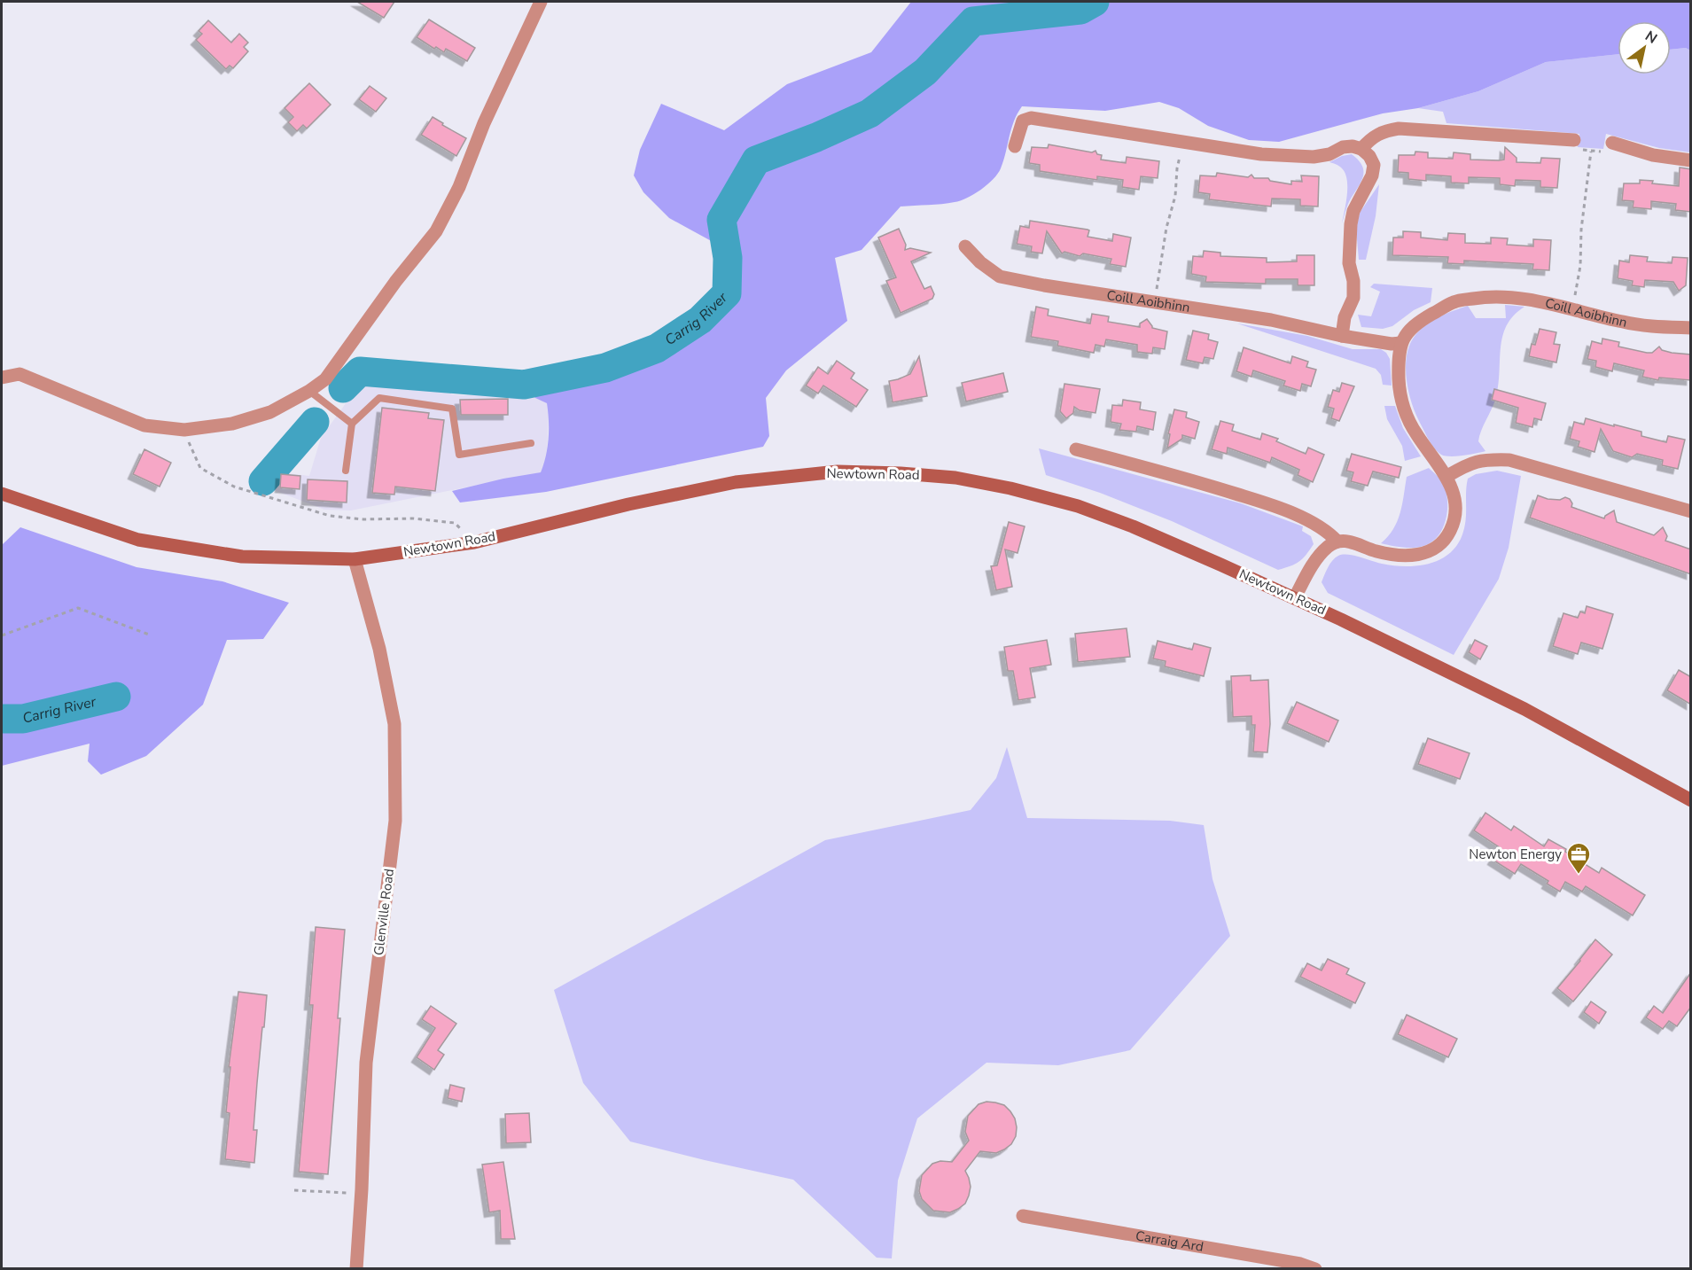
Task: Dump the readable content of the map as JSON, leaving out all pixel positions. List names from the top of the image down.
{
  "streets": {
    "main road": ["Newtown Road"],
    "street": ["Coill Aoibhinn", "Glenville Road", "Carraig Ard"]
  },
  "crossings": [
    ["Newtown Road", "Glenville Road"]
  ],
  "water": ["Carrig River"],
  "places": {
    "office": ["Newton Energy"]
  },
  "north": "top right"
}
